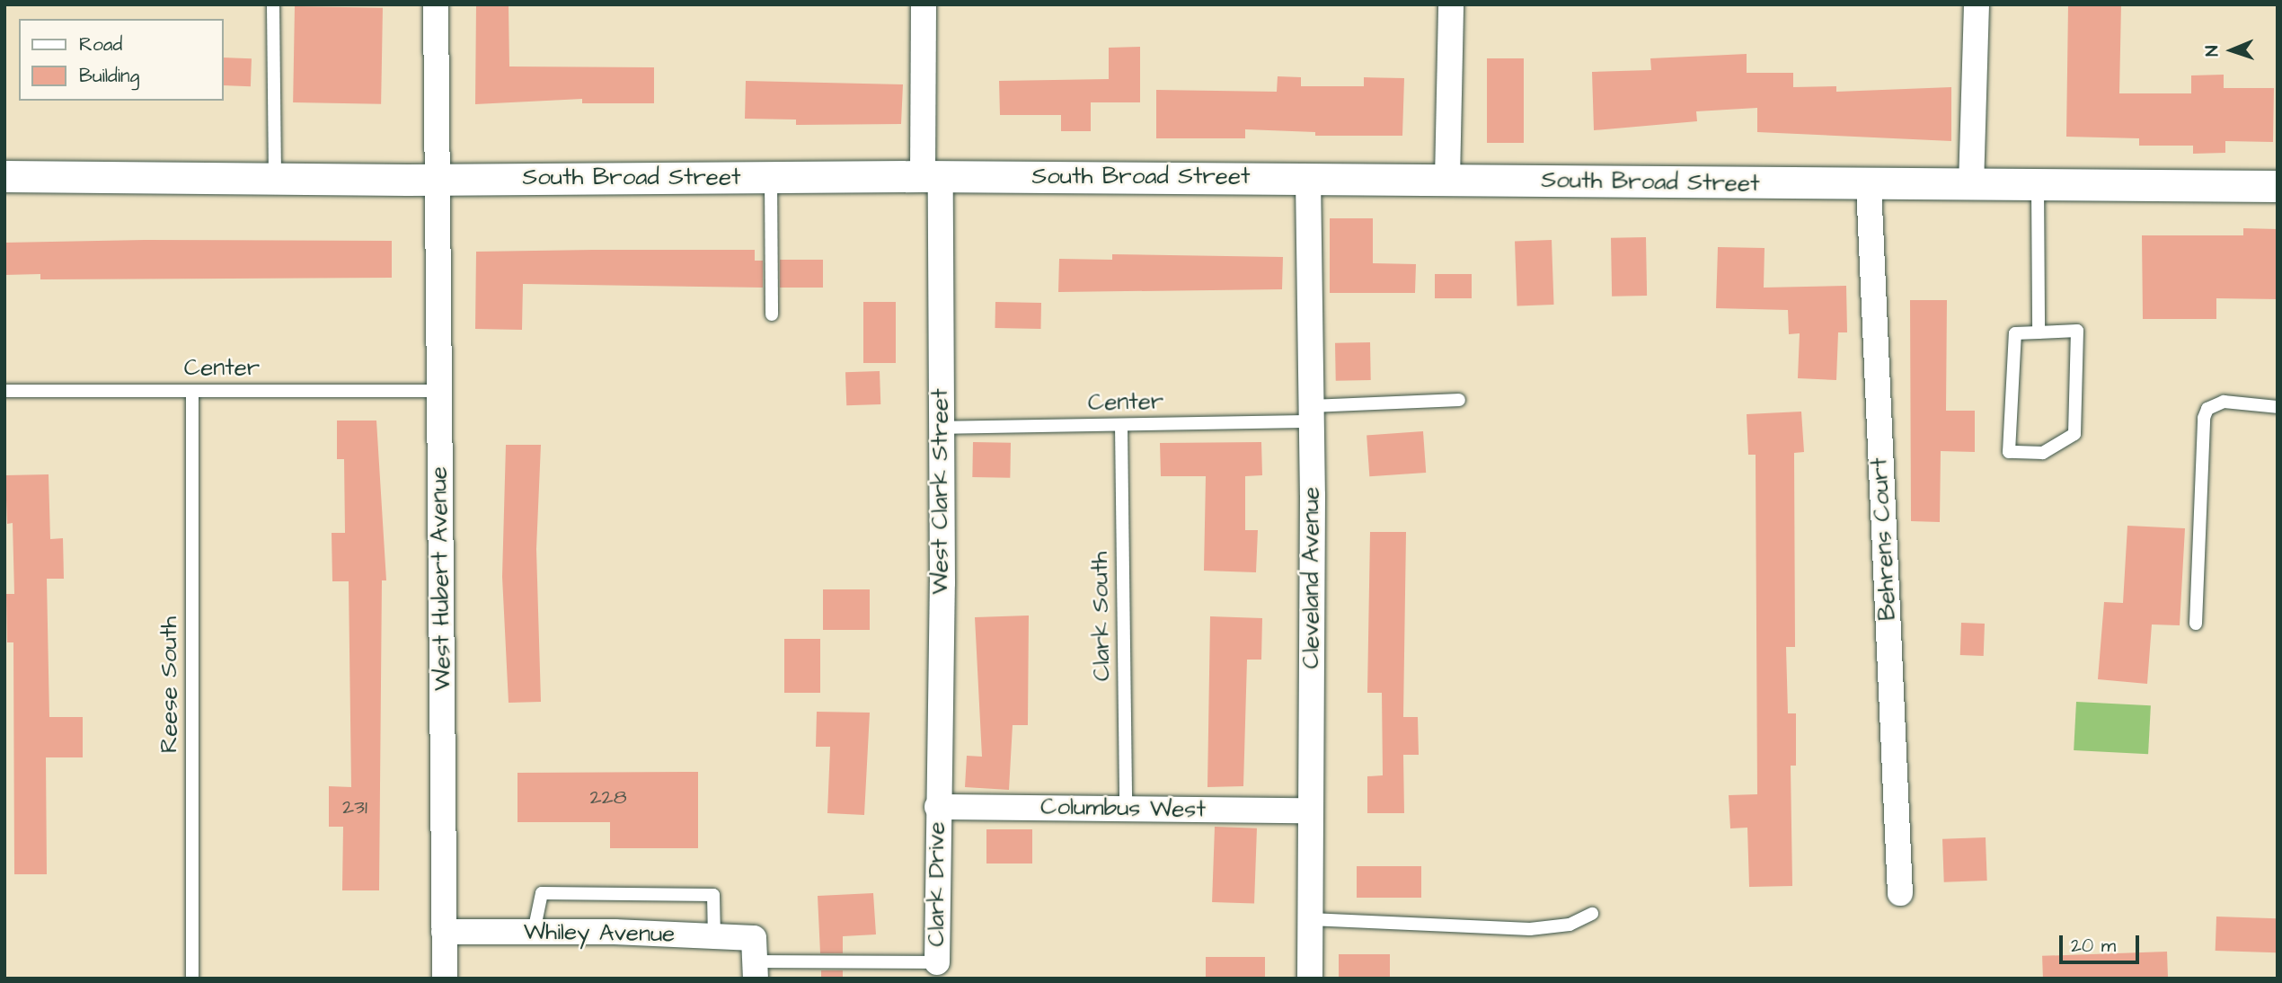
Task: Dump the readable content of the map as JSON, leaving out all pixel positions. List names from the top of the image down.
{
  "streets": {
    "street": [
      "South Broad Street",
      "West Clark Street",
      "Behrens Court",
      "Cleveland Avenue",
      "West Hubert Avenue",
      "Columbus West",
      "Clark Drive",
      "Whiley Avenue"
    ],
    "lane": ["Center", "Clark South", "Reese South"]
  },
  "crossings": [
    ["South Broad Street", "West Clark Street"],
    ["South Broad Street", "Behrens Court"],
    ["South Broad Street", "Cleveland Avenue"],
    ["South Broad Street", "West Hubert Avenue"],
    ["Center", "West Clark Street"],
    ["Center", "Cleveland Avenue"],
    ["Center", "West Hubert Avenue"],
    ["Center", "Clark South"],
    ["Center", "Reese South"],
    ["West Clark Street", "Columbus West"],
    ["West Clark Street", "Clark Drive"],
    ["Cleveland Avenue", "Columbus West"],
    ["West Hubert Avenue", "Whiley Avenue"],
    ["Clark South", "Columbus West"],
    ["Columbus West", "Clark Drive"]
  ],
  "house_numbers": ["228", "231"],
  "legend": ["Road", "Building"],
  "scale_bar": "20 m",
  "north": "left"
}
